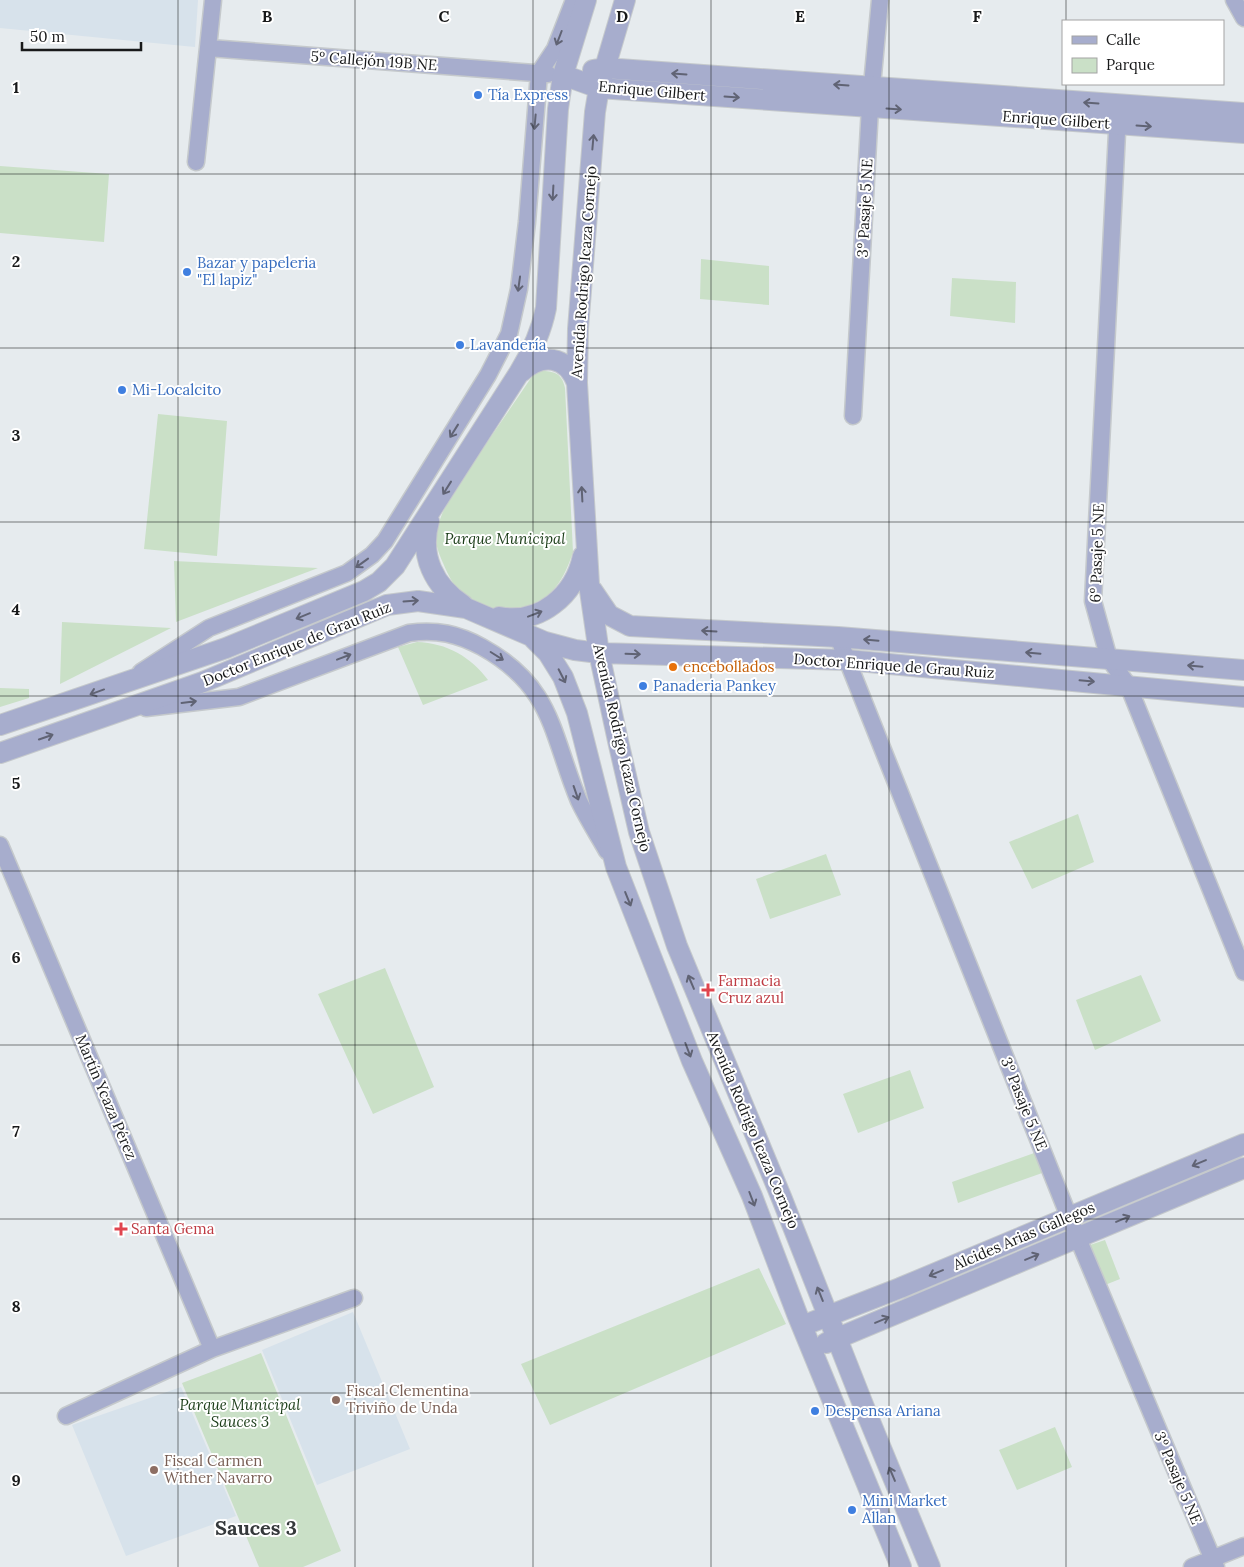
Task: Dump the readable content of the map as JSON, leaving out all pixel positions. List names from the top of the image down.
{
  "streets": {
    "street": [
      "5º Callejón 19B NE",
      "Enrique Gilbert",
      "3º Pasaje 5 NE",
      "Avenida Rodrigo Icaza Cornejo",
      "6º Pasaje 5 NE",
      "Doctor Enrique de Grau Ruiz",
      "Martín Ycaza Pérez",
      "Alcides Arias Gallegos"
    ]
  },
  "crossings": [
    ["5º Callejón 19B NE", "Enrique Gilbert"],
    ["Enrique Gilbert", "3º Pasaje 5 NE"],
    ["Enrique Gilbert", "Avenida Rodrigo Icaza Cornejo"],
    ["Enrique Gilbert", "6º Pasaje 5 NE"],
    ["3º Pasaje 5 NE", "Doctor Enrique de Grau Ruiz"],
    ["3º Pasaje 5 NE", "Alcides Arias Gallegos"],
    ["Avenida Rodrigo Icaza Cornejo", "Doctor Enrique de Grau Ruiz"],
    ["Avenida Rodrigo Icaza Cornejo", "Alcides Arias Gallegos"],
    ["6º Pasaje 5 NE", "Doctor Enrique de Grau Ruiz"]
  ],
  "districts": ["Sauces 3"],
  "parks": ["Parque Municipal", "Parque Municipal Sauces 3"],
  "places": {
    "other": [
      "Tía Express",
      "Bazar y papeleria \"El lapiz\"",
      "Lavandería",
      "Mi-Localcito",
      "encebollados",
      "Panaderia Pankey",
      "Fiscal Clementina Triviño de Unda",
      "Despensa Ariana",
      "Fiscal Carmen Wither Navarro",
      "Mini Market Allan"
    ],
    "health": ["Farmacia Cruz azul", "Santa Gema"]
  },
  "legend": ["Calle", "Parque"],
  "scale_bar": "50 m",
  "grid": {
    "columns": [
      "B",
      "C",
      "D",
      "E",
      "F"
    ],
    "rows": [
      "1",
      "2",
      "3",
      "4",
      "5",
      "6",
      "7",
      "8",
      "9"
    ]
  }
}
